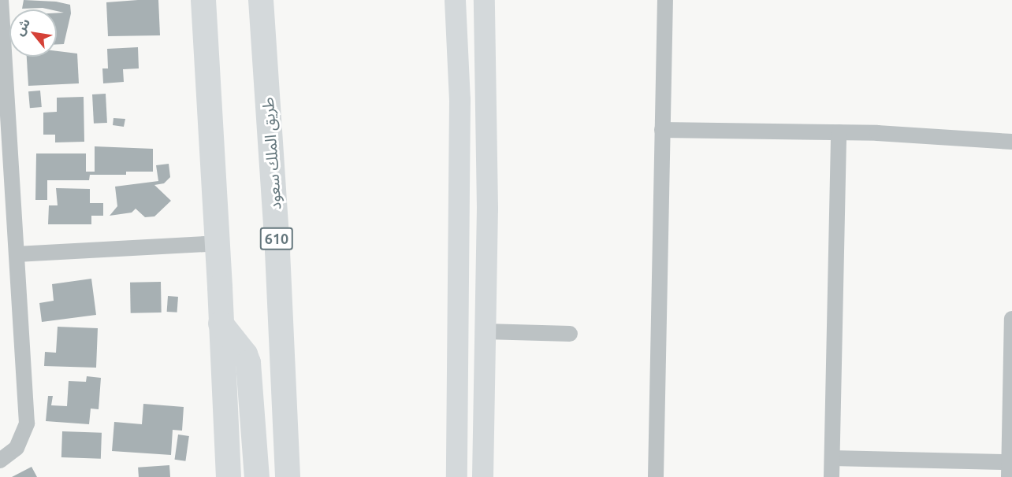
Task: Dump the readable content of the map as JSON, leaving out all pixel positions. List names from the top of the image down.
{
  "streets": {
    "main road": ["طريق الملك سعود", "610"]
  },
  "north": "top left"
}
